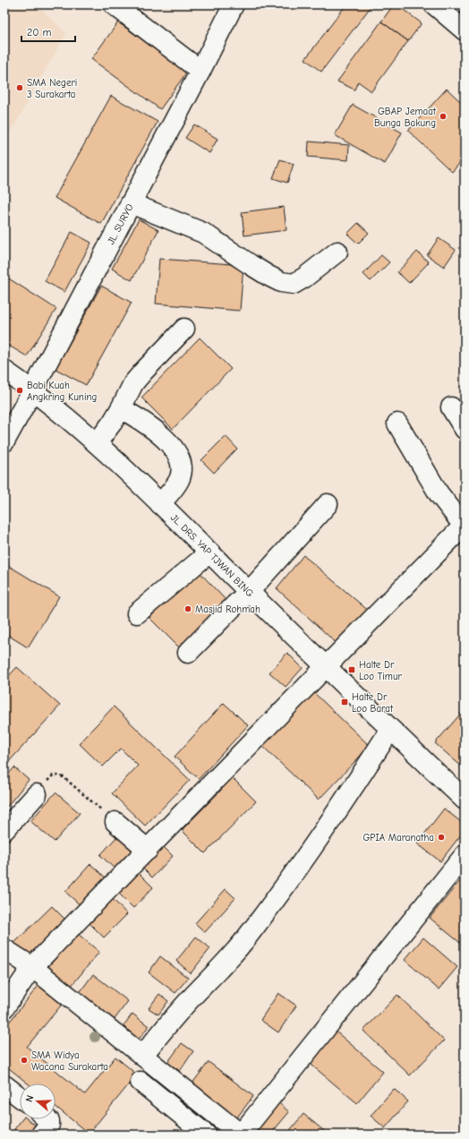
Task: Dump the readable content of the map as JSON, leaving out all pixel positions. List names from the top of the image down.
{
  "streets": {
    "street": ["JL. SURYO", "JL. DRS. YAP TJWAN BING"]
  },
  "crossings": [
    ["JL. SURYO", "JL. DRS. YAP TJWAN BING"]
  ],
  "places": {
    "other": [
      "SMA Negeri 3 Surakarta",
      "GBAP Jemaat Bunga Bakung",
      "Babi Kuah Angkring Kuning",
      "Masjid Rohmah",
      "GPIA Maranatha",
      "SMA Widya Wacana Surakarta"
    ],
    "transit": ["Halte Dr Loo Timur", "Halte Dr Loo Barat"]
  },
  "scale_bar": "20 m",
  "north": "left"
}
